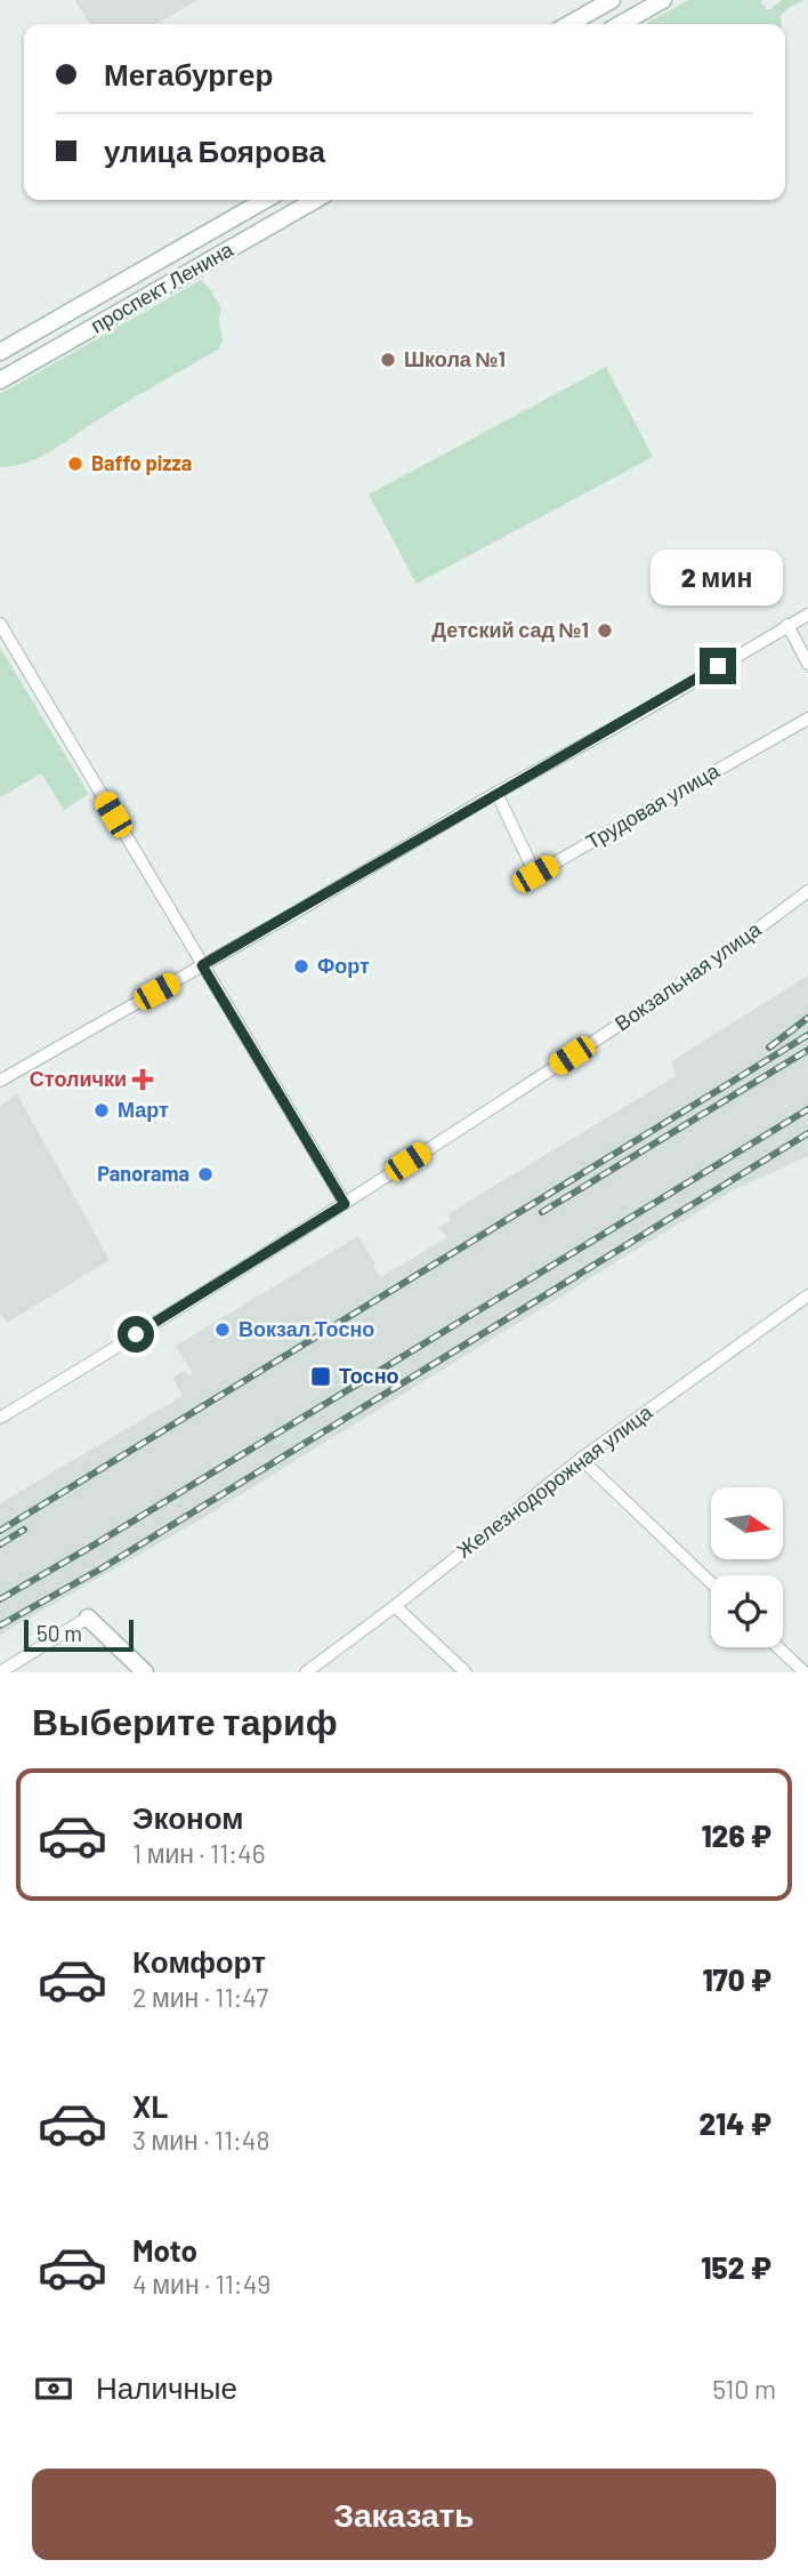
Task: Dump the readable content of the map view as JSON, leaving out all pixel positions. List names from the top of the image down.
{
  "streets": {
    "main road": ["проспект Ленина"],
    "street": ["Трудовая улица", "Вокзальная улица", "Железнодорожная улица"]
  },
  "places": {
    "other": [
      "Школа №1",
      "Baffo pizza",
      "Детский сад №1",
      "Форт",
      "Март",
      "Panorama",
      "Вокзал Тосно"
    ],
    "health": ["Столички"],
    "transit": ["Тосно"]
  },
  "scale_bar": "50 m",
  "north": "right",
  "page": {
    "banner": ["Мегабургер", "улица Боярова"],
    "bubble": "2 мин",
    "scale": "50 m",
    "heading": "Выберите тариф",
    "list": [
      {
        "name": "Эконом",
        "note": "1 мин · 11:46",
        "value": "126 ₽"
      },
      {
        "name": "Комфорт",
        "note": "2 мин · 11:47",
        "value": "170 ₽"
      },
      {
        "name": "XL",
        "note": "3 мин · 11:48",
        "value": "214 ₽"
      },
      {
        "name": "Moto",
        "note": "4 мин · 11:49",
        "value": "152 ₽"
      }
    ],
    "pay": ["Наличные", "510 m"],
    "buttons": "Заказать"
  }
}
